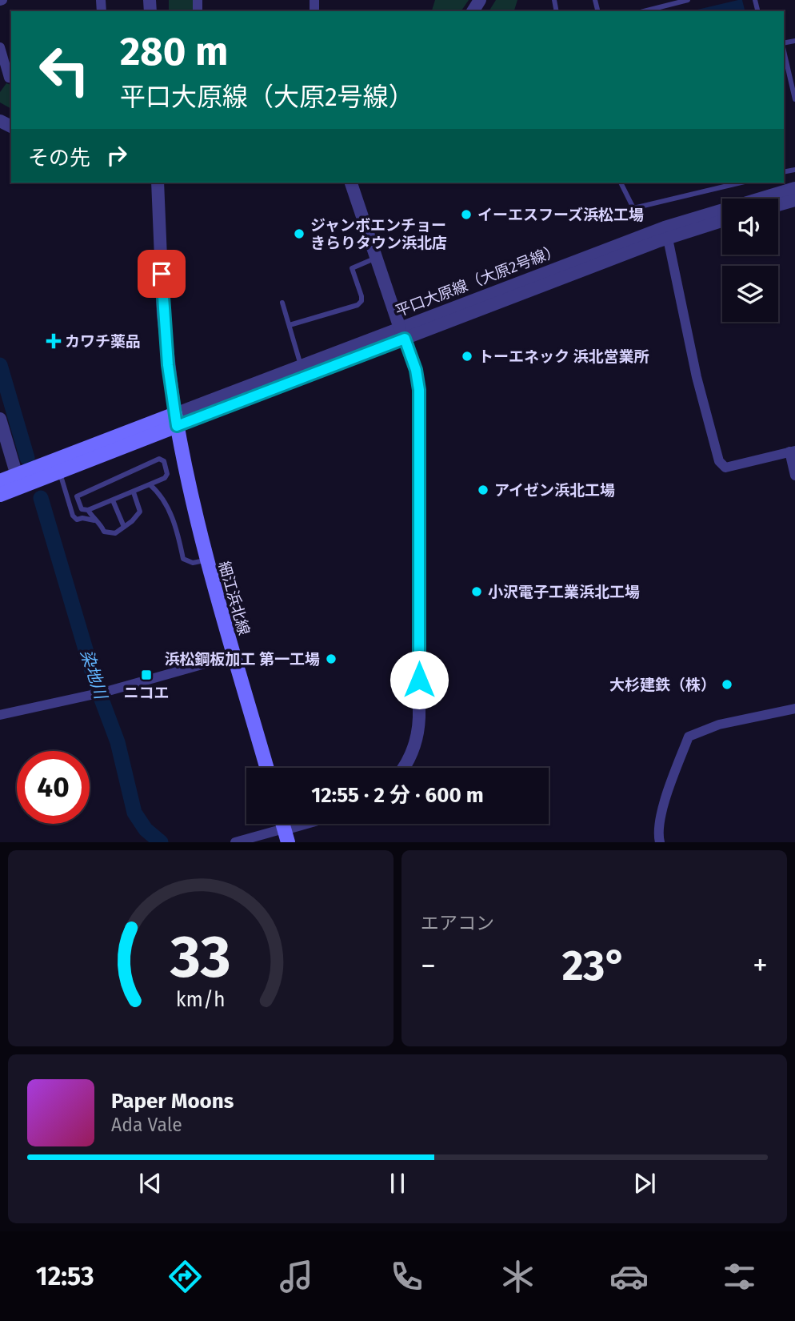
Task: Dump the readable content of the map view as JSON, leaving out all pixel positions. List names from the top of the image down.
{
  "streets": {
    "main road": ["細江浜北線"],
    "street": ["平口大原線（大原2号線）"]
  },
  "crossings": [
    ["平口大原線（大原2号線）", "細江浜北線"]
  ],
  "water": ["染地川"],
  "places": {
    "other": [
      "イーエスフーズ浜松工場",
      "ジャンボエンチョー きらりタウン浜北店",
      "トーエネック 浜北営業所",
      "アイゼン浜北工場",
      "小沢電子工業浜北工場",
      "浜松鋼板加工 第一工場",
      "大杉建鉄（株）"
    ],
    "health": ["カワチ薬品"],
    "transit": ["ニコエ"]
  },
  "page": {
    "turn": ["280 m", "平口大原線（大原2号線）"],
    "then": "その先",
    "limit": "40",
    "trip": "12:55 · 2 分 · 600 m",
    "tile": "エアコン",
    "heat": ["−", "23°", "+"],
    "song": ["Paper Moons", "Ada Vale"],
    "tabs": "12:53",
    "gauge": ["33", "km/h"]
  }
}
